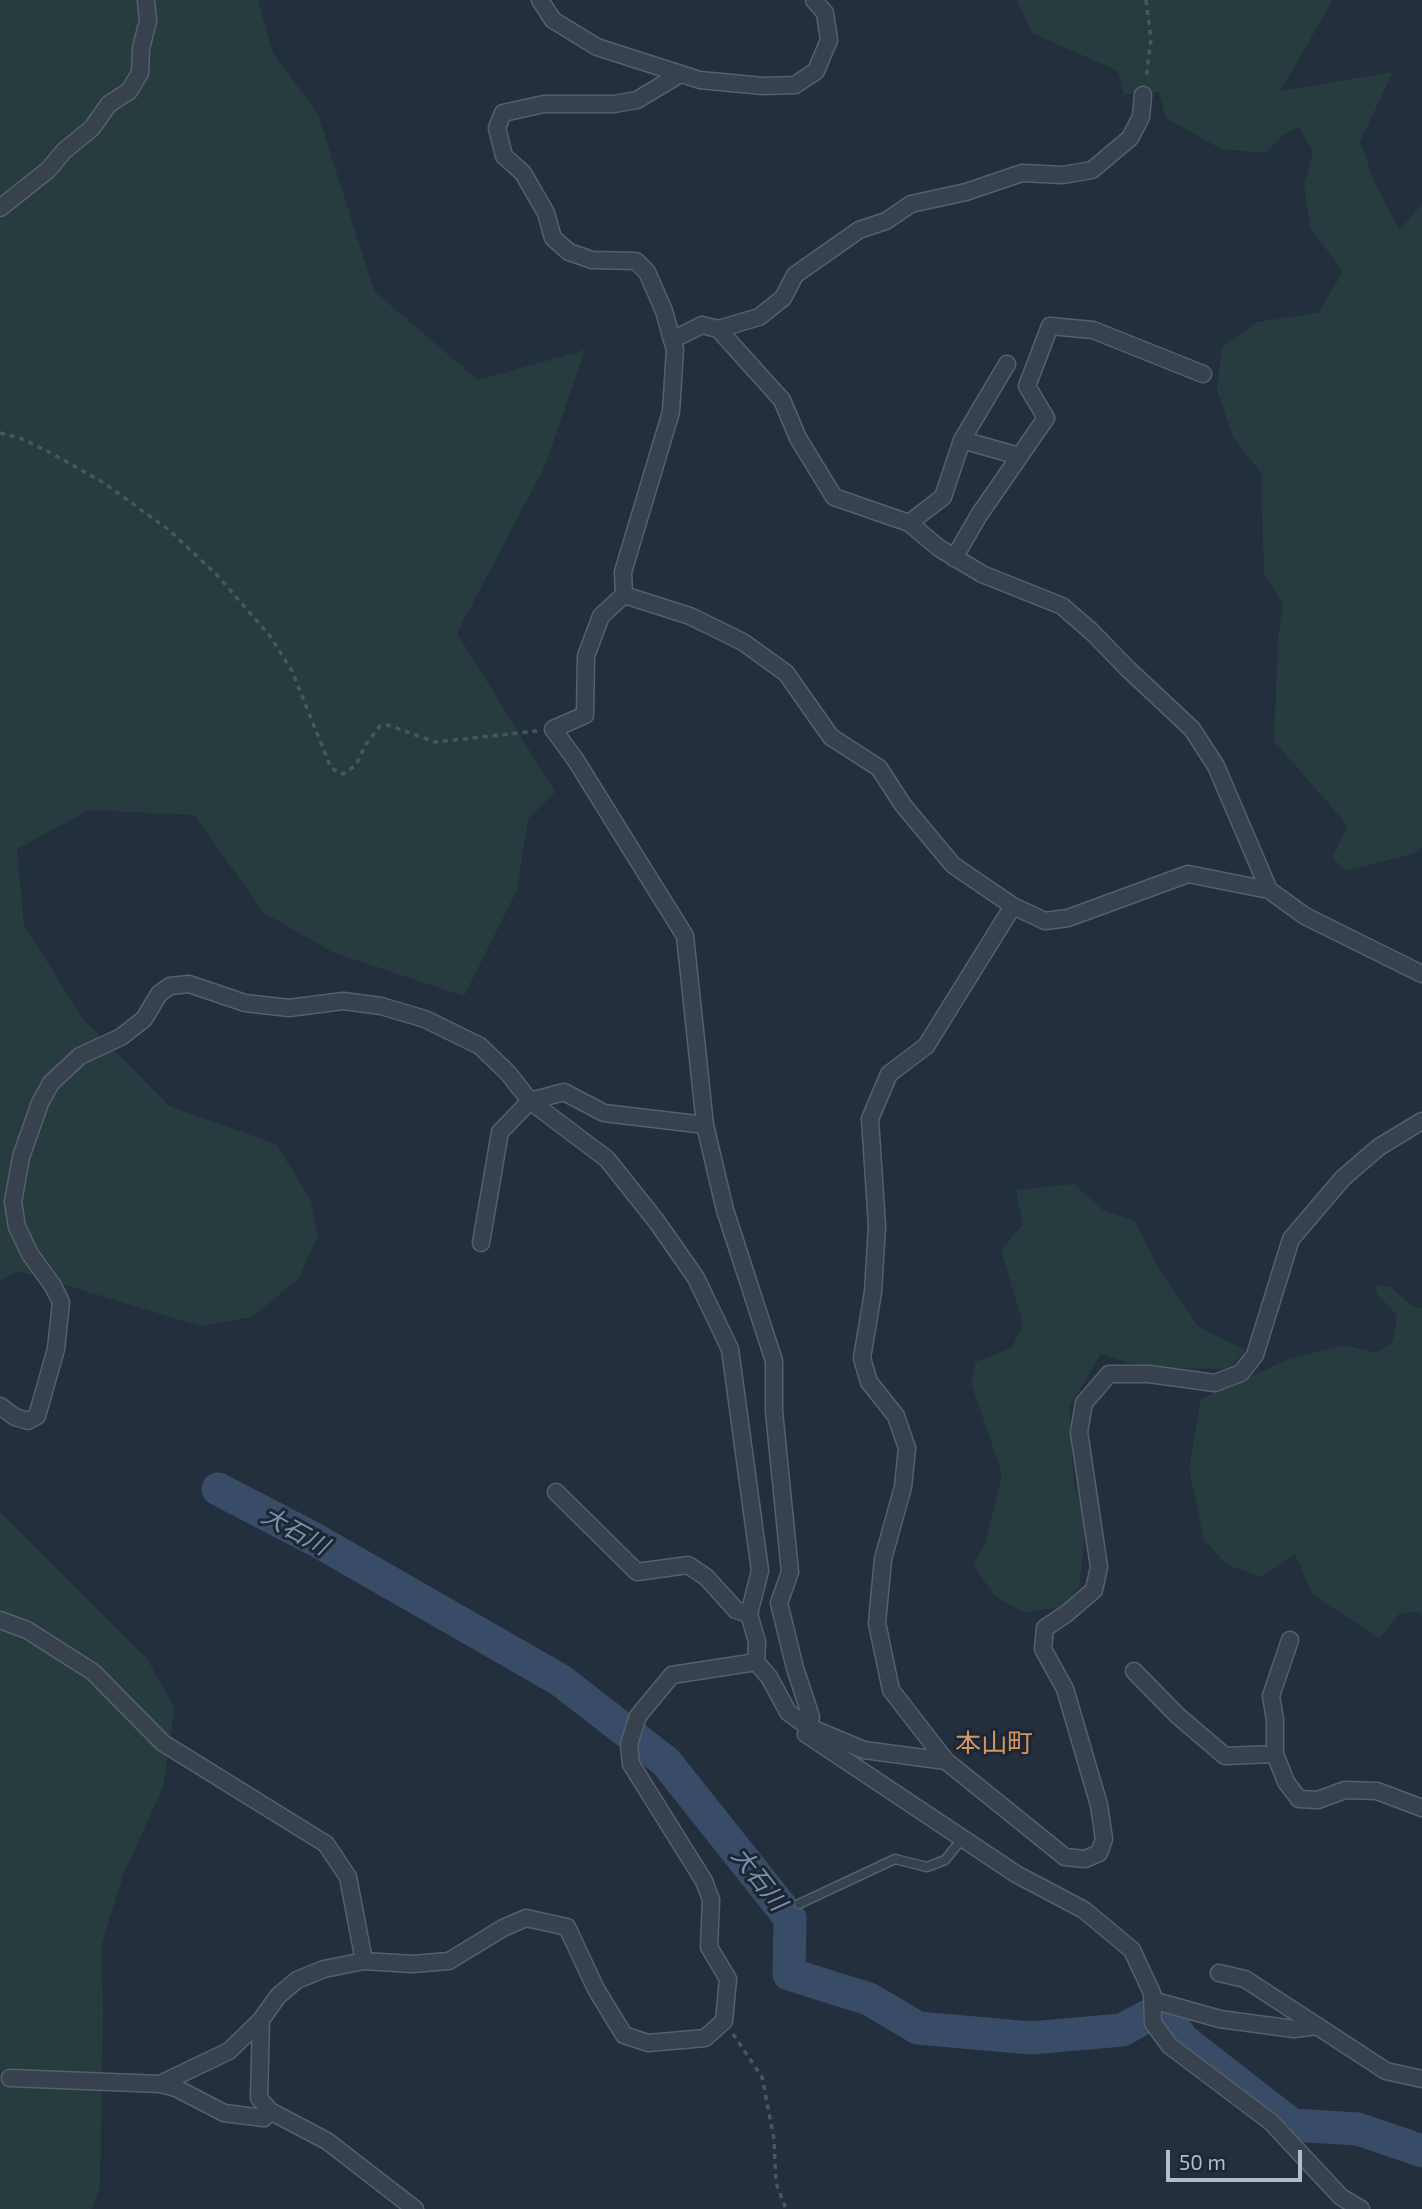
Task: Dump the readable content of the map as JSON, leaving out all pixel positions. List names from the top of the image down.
{
  "districts": ["本山町"],
  "water": ["大石川"],
  "scale_bar": "50 m"
}
